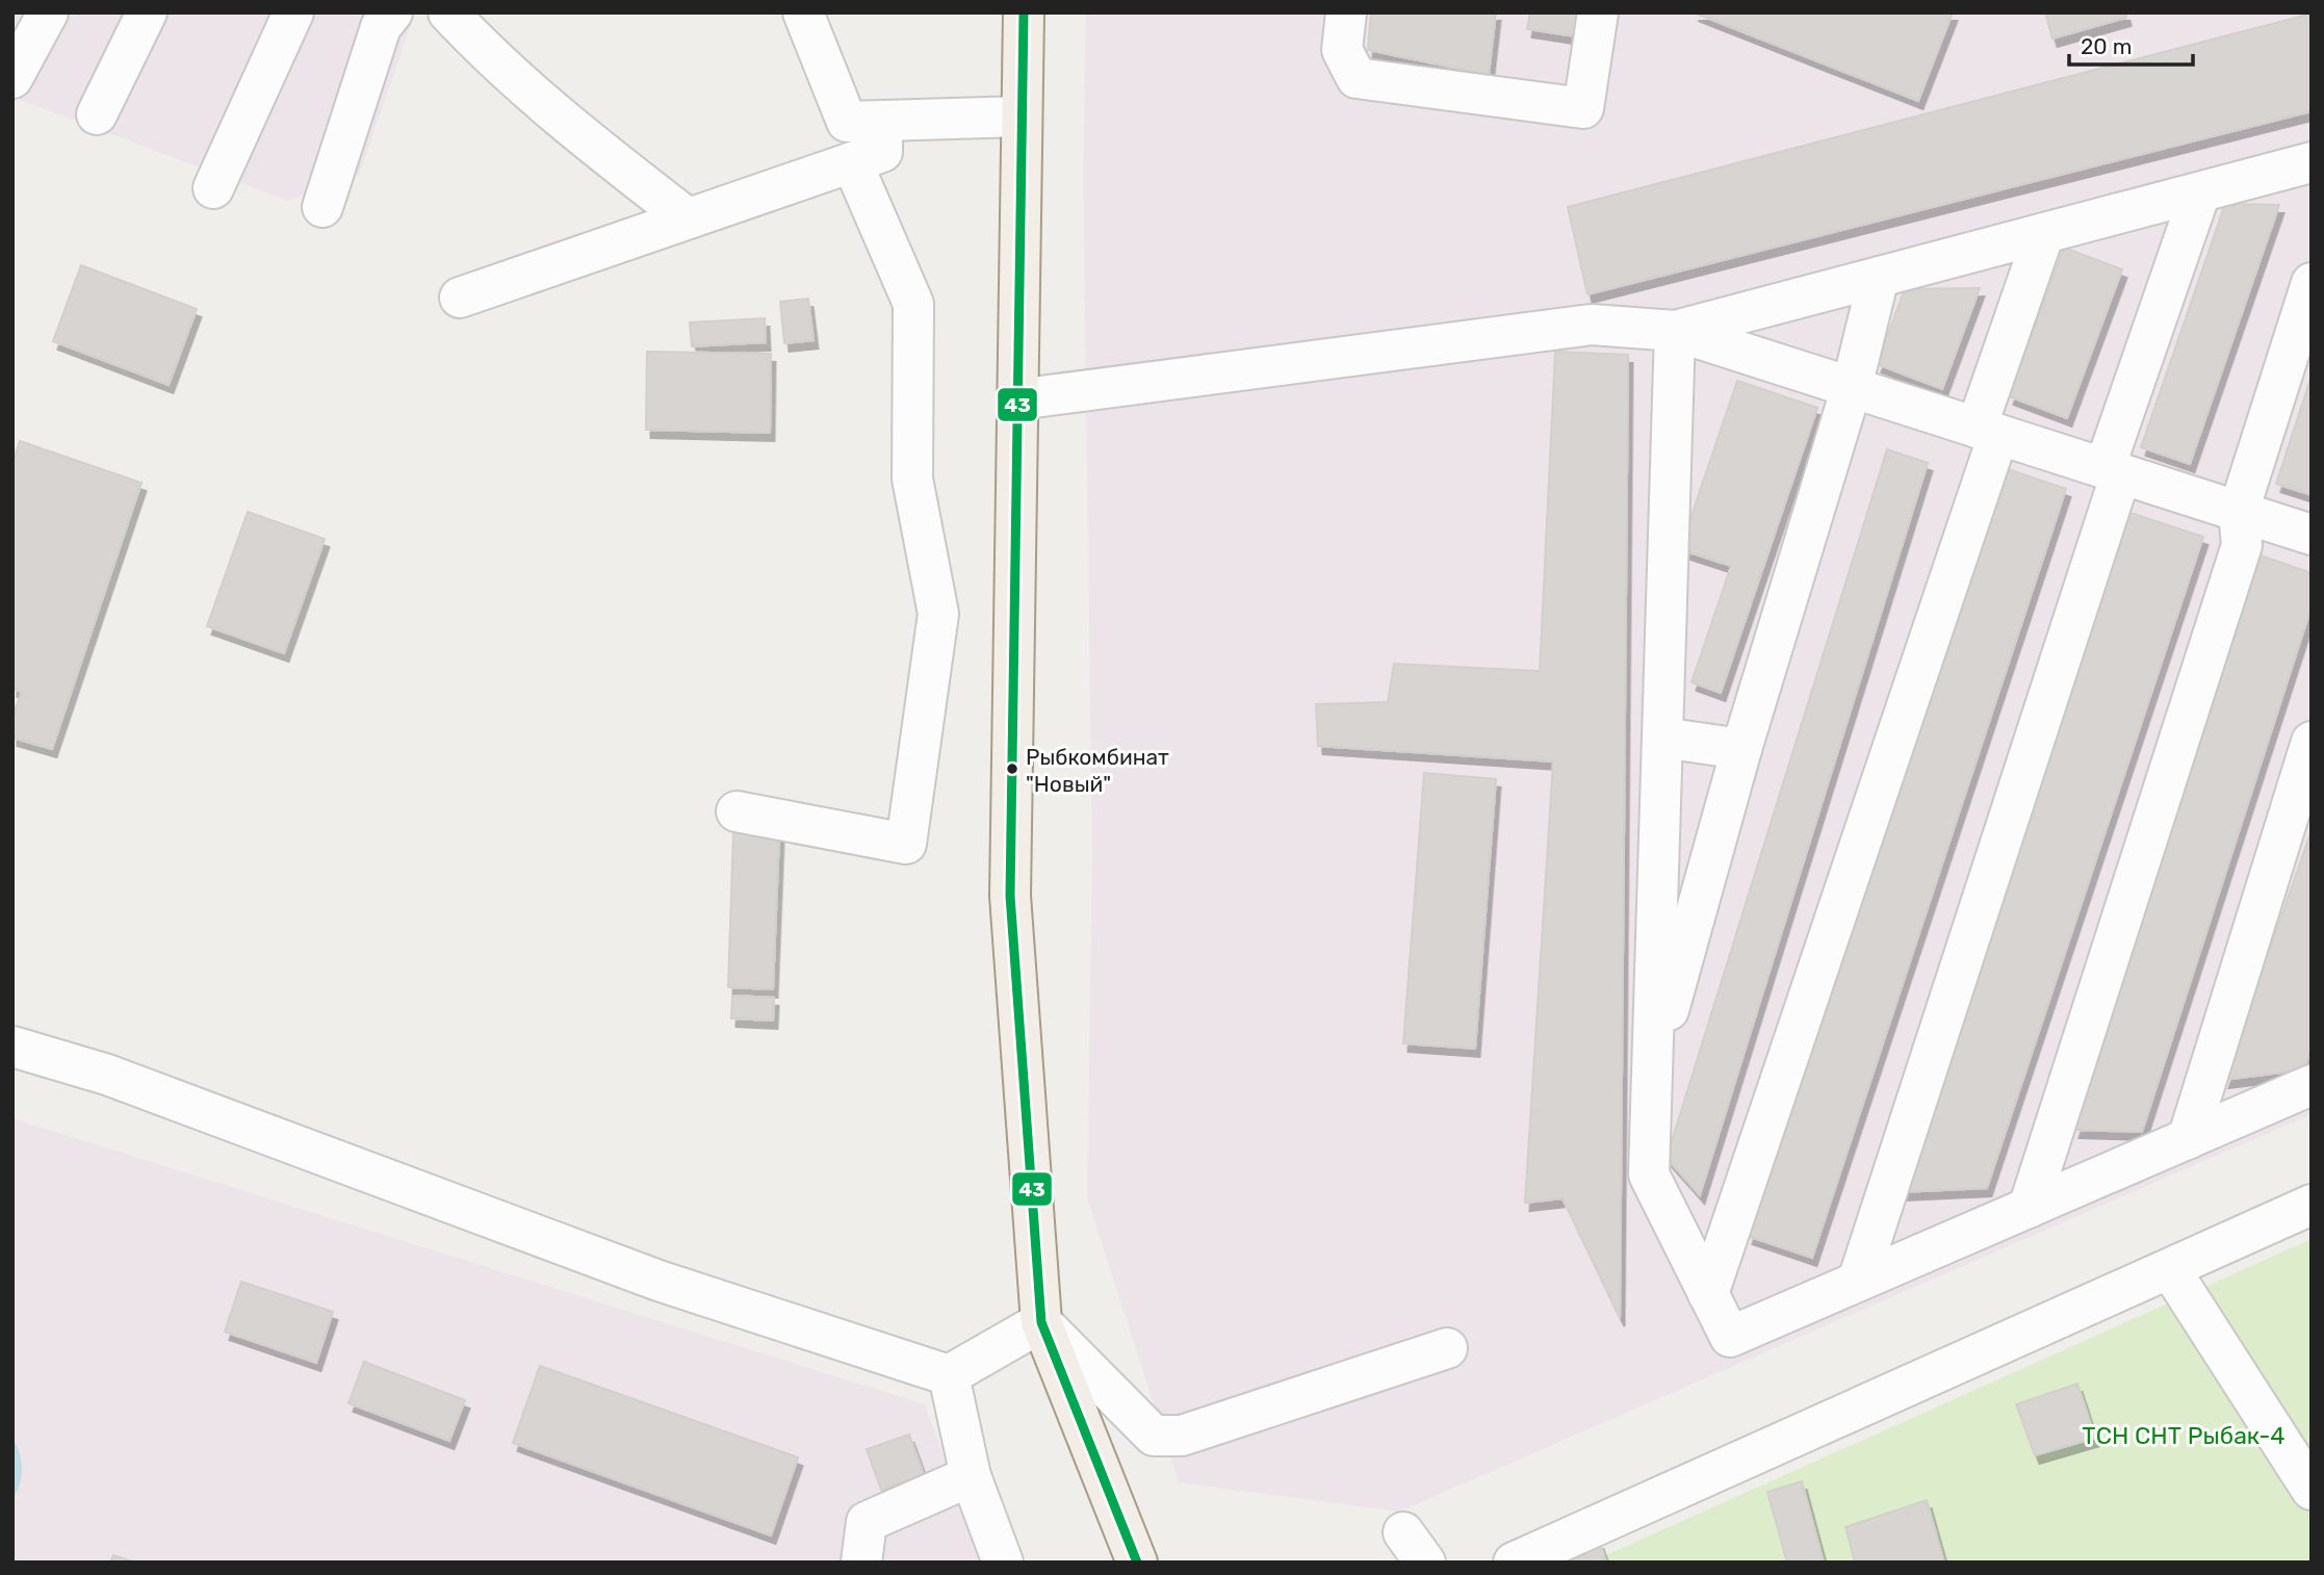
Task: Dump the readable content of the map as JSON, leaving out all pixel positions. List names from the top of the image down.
{
  "parks": ["ТСН СНТ Рыбак-4"],
  "places": ["Рыбкомбинат \"Новый\""],
  "lines": ["transit line 43"],
  "scale_bar": "20 m"
}
